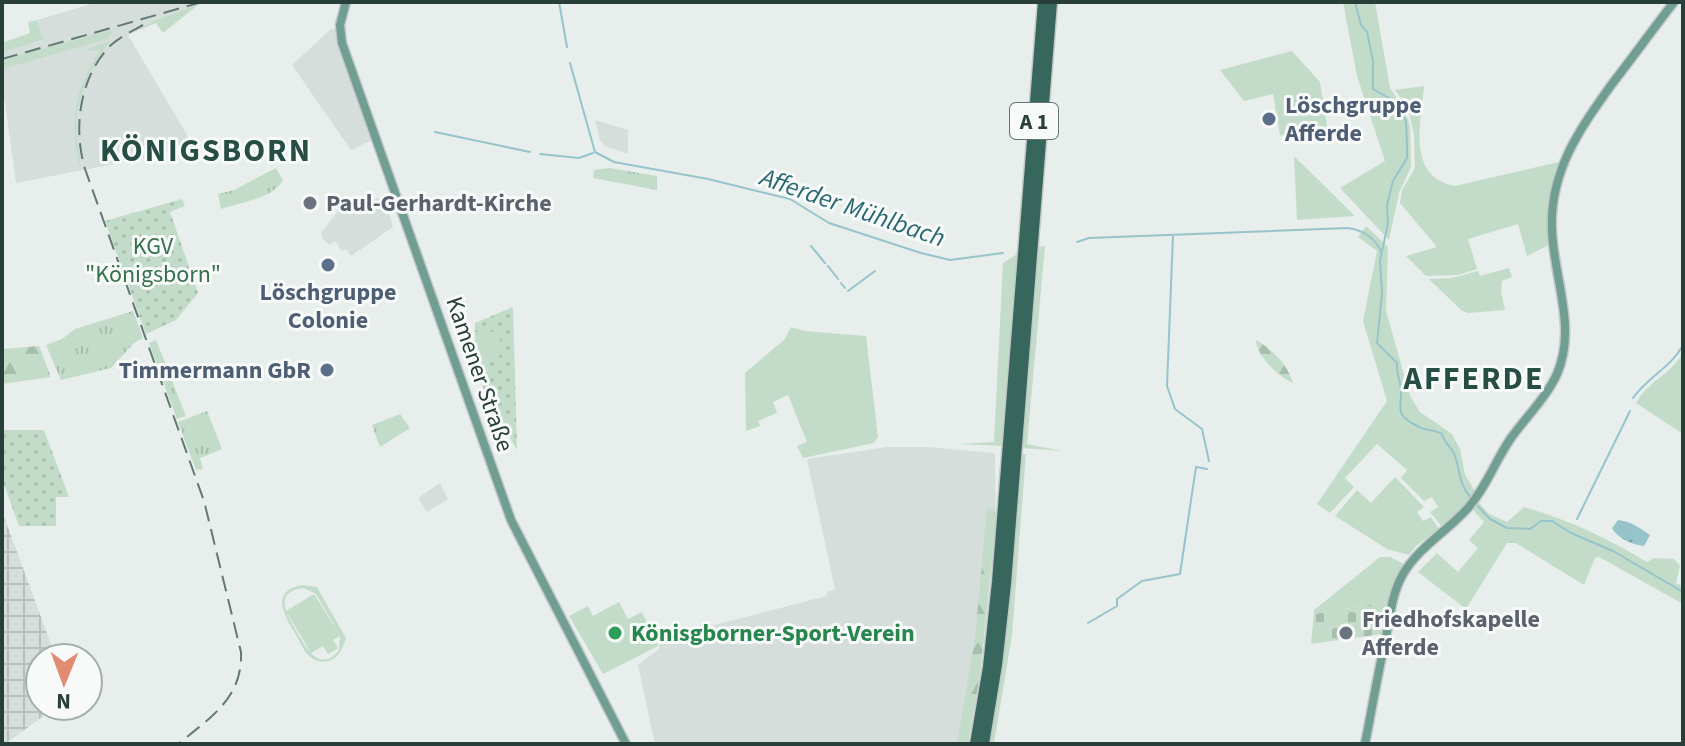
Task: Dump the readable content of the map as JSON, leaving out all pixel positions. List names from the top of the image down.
{
  "streets": {
    "highway": ["A 1"],
    "main road": ["Kamener Straße"]
  },
  "districts": ["KÖNIGSBORN", "AFFERDE"],
  "water": ["Afferder Mühlbach"],
  "parks": ["KGV \"Königsborn\""],
  "places": [
    "Löschgruppe Afferde",
    "Paul-Gerhardt-Kirche",
    "Löschgruppe Colonie",
    "Timmermann GbR",
    "Könisgborner-Sport-Verein",
    "Friedhofskapelle Afferde"
  ],
  "north": "bottom"
}
